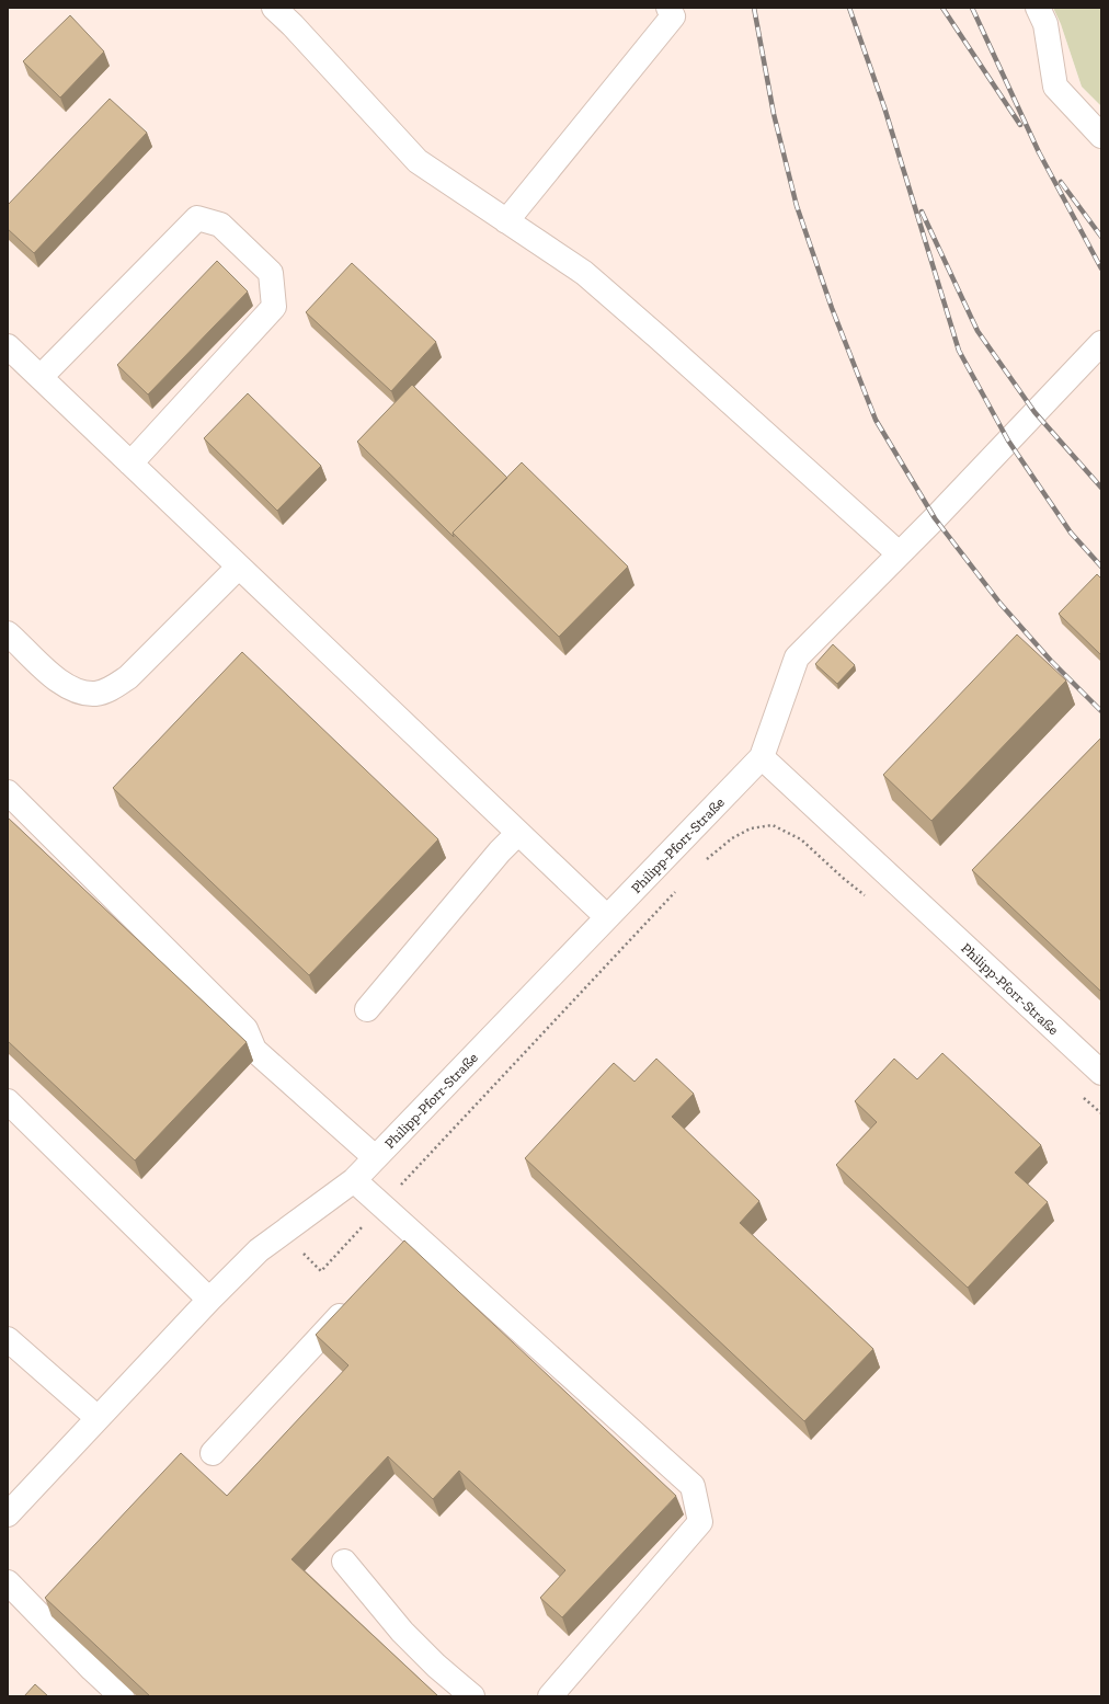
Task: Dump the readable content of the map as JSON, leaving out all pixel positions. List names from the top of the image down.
{
  "streets": {
    "street": ["Philipp-Pforr-Straße"]
  }
}
